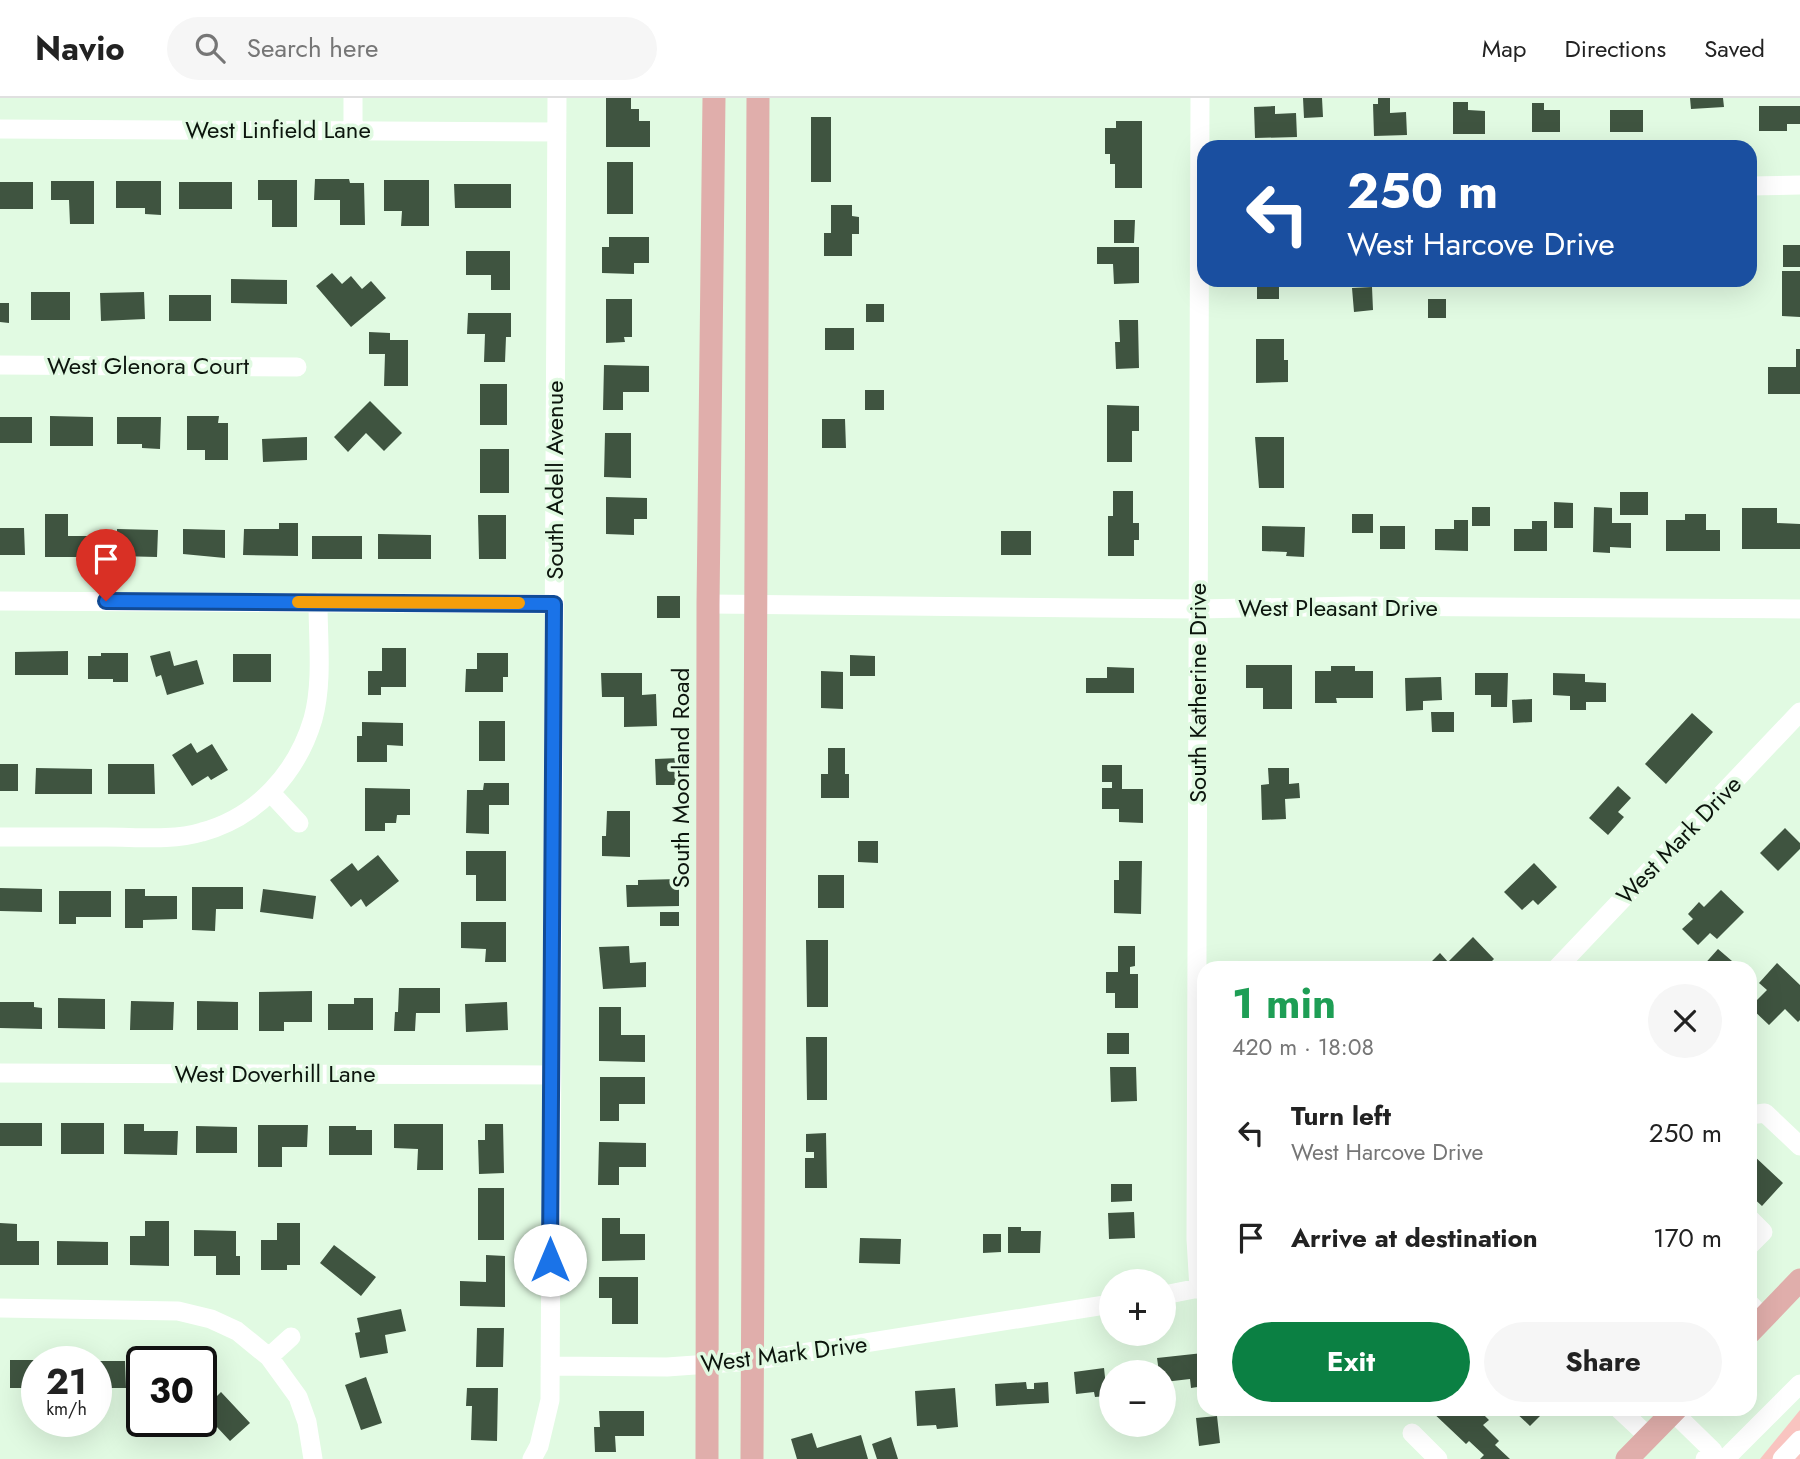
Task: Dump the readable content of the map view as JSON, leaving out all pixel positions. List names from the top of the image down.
{
  "streets": {
    "main road": ["South Moorland Road"],
    "street": [
      "West Linfield Lane",
      "West Glenora Court",
      "South Adell Avenue",
      "West Pleasant Drive",
      "South Katherine Drive",
      "West Mark Drive",
      "West Doverhill Lane"
    ]
  },
  "crossings": [
    ["West Linfield Lane", "South Adell Avenue"],
    ["South Adell Avenue", "West Mark Drive"],
    ["South Adell Avenue", "West Doverhill Lane"],
    ["West Pleasant Drive", "South Katherine Drive"],
    ["West Pleasant Drive", "South Moorland Road"],
    ["South Moorland Road", "West Mark Drive"]
  ],
  "page": {
    "header": "Navio",
    "search": "Search here",
    "nav": ["Map", "Directions", "Saved"],
    "turn": ["250 m", "West Harcove Drive"],
    "heading": ["1 min", "420 m · 18:08"],
    "list": [
      {
        "name": "Turn left",
        "note": "West Harcove Drive",
        "value": "250 m"
      },
      {
        "name": "Arrive at destination",
        "value": "170 m"
      }
    ],
    "map_buttons": ["+", "−"],
    "buttons": ["Exit", "Share"],
    "speed": "21 km/h",
    "limit": "30"
  }
}
